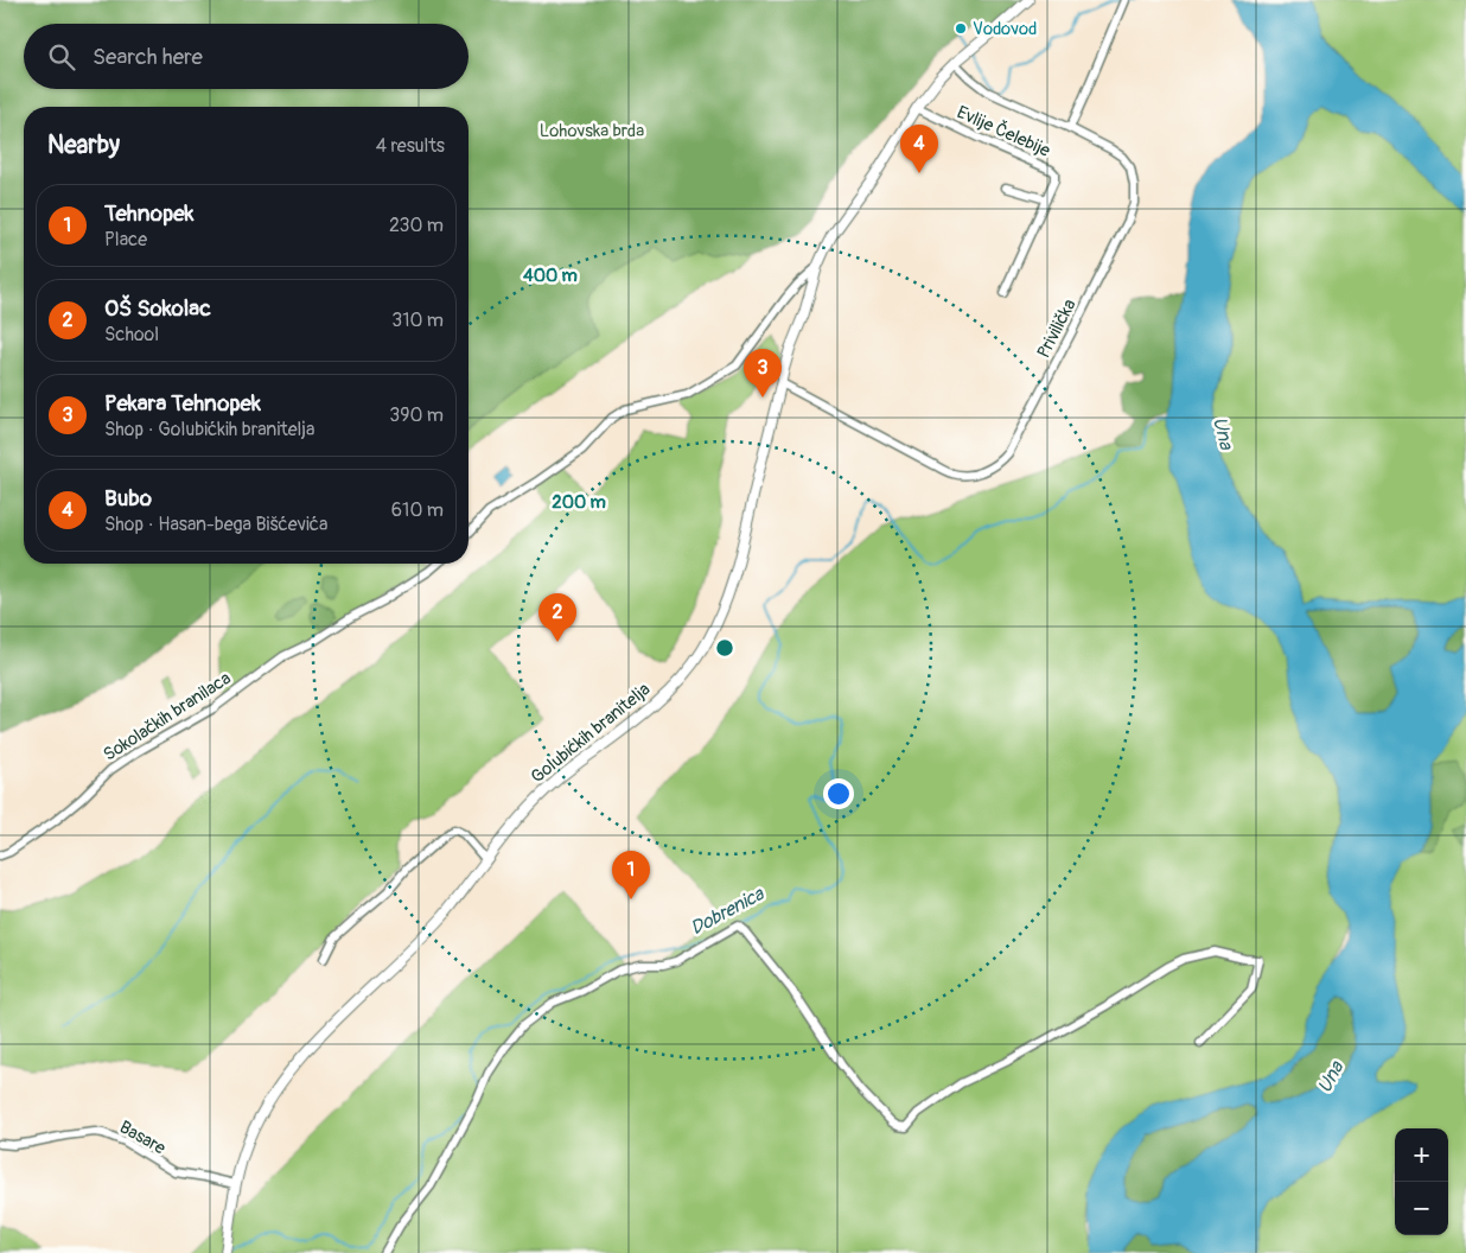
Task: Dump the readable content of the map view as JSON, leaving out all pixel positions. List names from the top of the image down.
{
  "streets": {
    "street": [
      "Evlije Čelebije",
      "Privilička",
      "Sokolačkih branilaca",
      "Golubićkih branitelja",
      "Basare"
    ]
  },
  "crossings": [
    ["Evlije Čelebije", "Golubićkih branitelja"],
    ["Privilička", "Golubićkih branitelja"],
    ["Golubićkih branitelja", "Basare"]
  ],
  "water": ["Una", "Dobrenica"],
  "parks": ["Lohovska brda"],
  "places": ["Vodovod"],
  "page": {
    "search": "Search here",
    "heading": ["Nearby", "4 results"],
    "pins": [
      "4",
      "3",
      "2",
      "1"
    ],
    "list": [
      {
        "mark": "1",
        "name": "Tehnopek",
        "note": "Place",
        "value": "230 m"
      },
      {
        "mark": "2",
        "name": "OŠ Sokolac",
        "note": "School",
        "value": "310 m"
      },
      {
        "mark": "3",
        "name": "Pekara Tehnopek",
        "note": "Shop · Golubićkih branitelja",
        "value": "390 m"
      },
      {
        "mark": "4",
        "name": "Bubo",
        "note": "Shop · Hasan-bega Bišćevića",
        "value": "610 m"
      }
    ],
    "map_buttons": ["+", "−"]
  },
  "rings": ["400 m", "200 m"]
}
